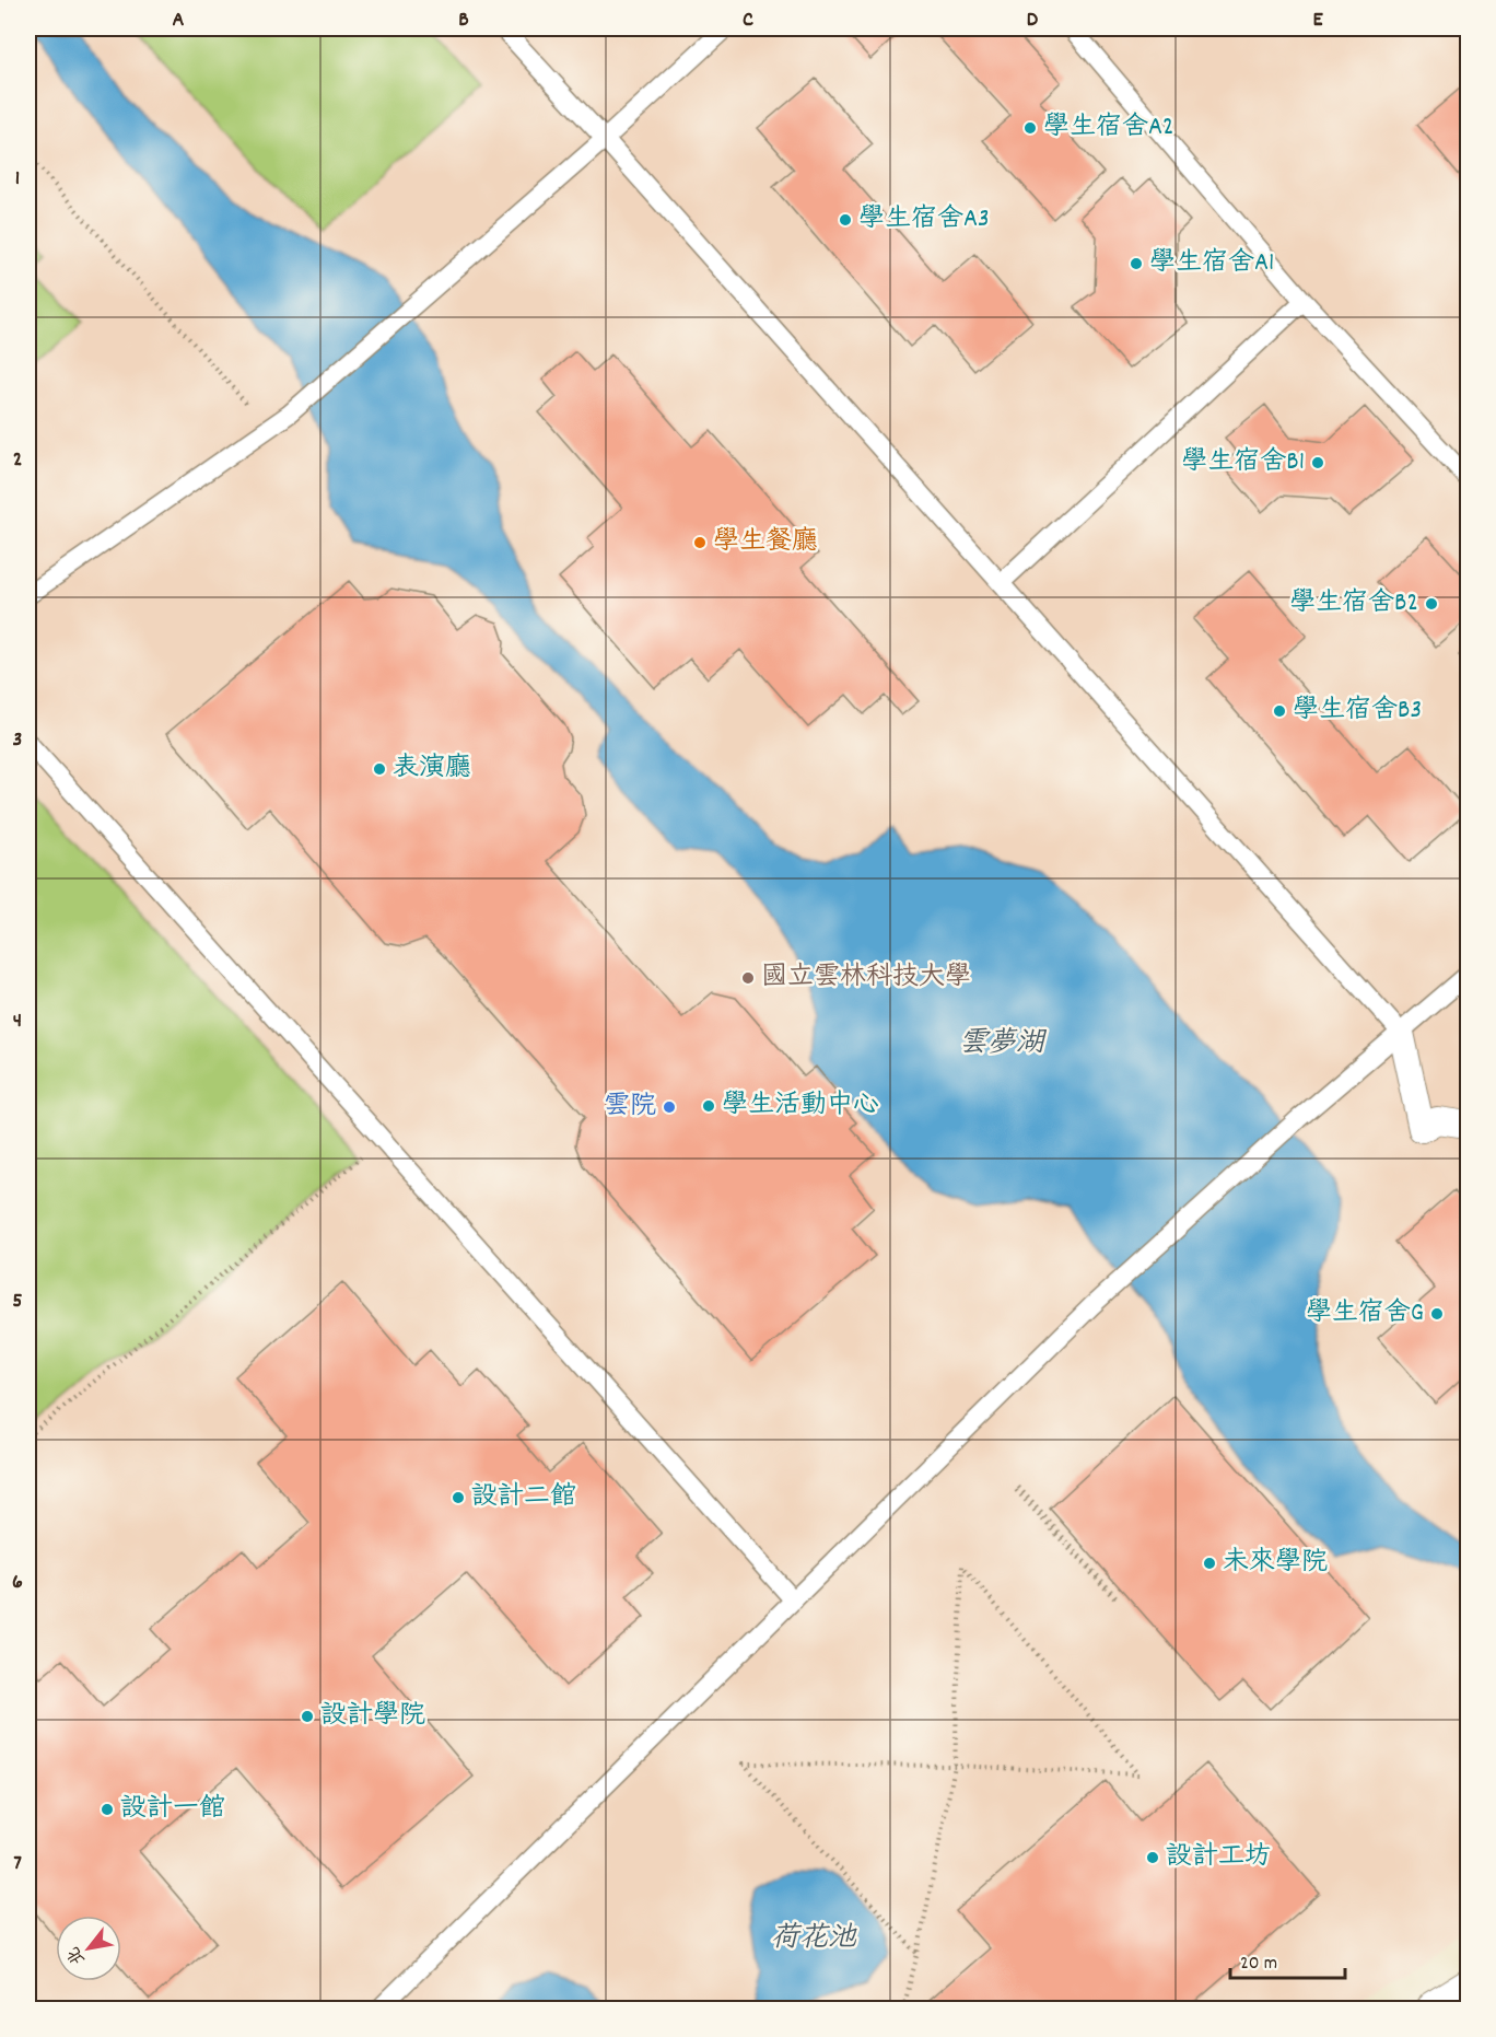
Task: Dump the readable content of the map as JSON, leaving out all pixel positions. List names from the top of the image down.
{
  "water": ["雲夢湖", "荷花池"],
  "places": [
    "學生宿舍A2",
    "學生宿舍A3",
    "學生宿舍A1",
    "學生宿舍B1",
    "學生餐廳",
    "學生宿舍B2",
    "學生宿舍B3",
    "表演廳",
    "國立雲林科技大學",
    "學生活動中心",
    "雲院",
    "學生宿舍G",
    "設計二館",
    "未來學院",
    "設計學院",
    "設計一館",
    "設計工坊"
  ],
  "scale_bar": "20 m",
  "north": "bottom left",
  "grid": {
    "columns": [
      "A",
      "B",
      "C",
      "D",
      "E"
    ],
    "rows": [
      "1",
      "2",
      "3",
      "4",
      "5",
      "6",
      "7"
    ]
  }
}
